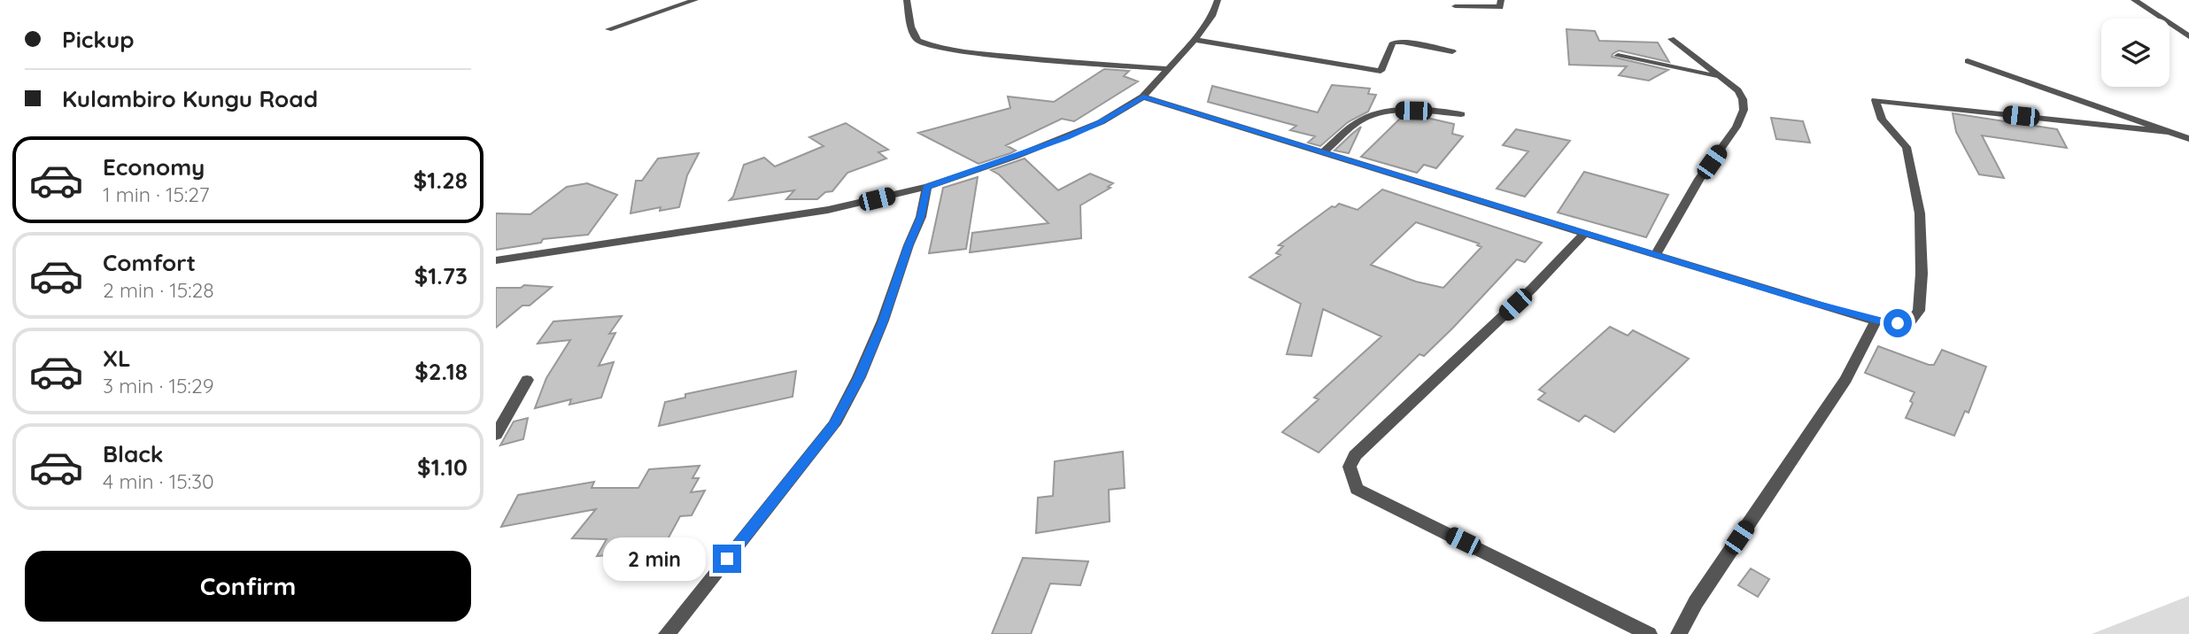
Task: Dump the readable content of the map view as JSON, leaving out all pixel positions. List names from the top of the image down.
{
  "page": {
    "banner": ["Pickup", "Kulambiro Kungu Road"],
    "list": [
      {
        "name": "Economy",
        "note": "1 min · 15:27",
        "value": "$1.28"
      },
      {
        "name": "Comfort",
        "note": "2 min · 15:28",
        "value": "$1.73"
      },
      {
        "name": "XL",
        "note": "3 min · 15:29",
        "value": "$2.18"
      },
      {
        "name": "Black",
        "note": "4 min · 15:30",
        "value": "$1.10"
      }
    ],
    "bubble": "2 min",
    "buttons": "Confirm"
  }
}
